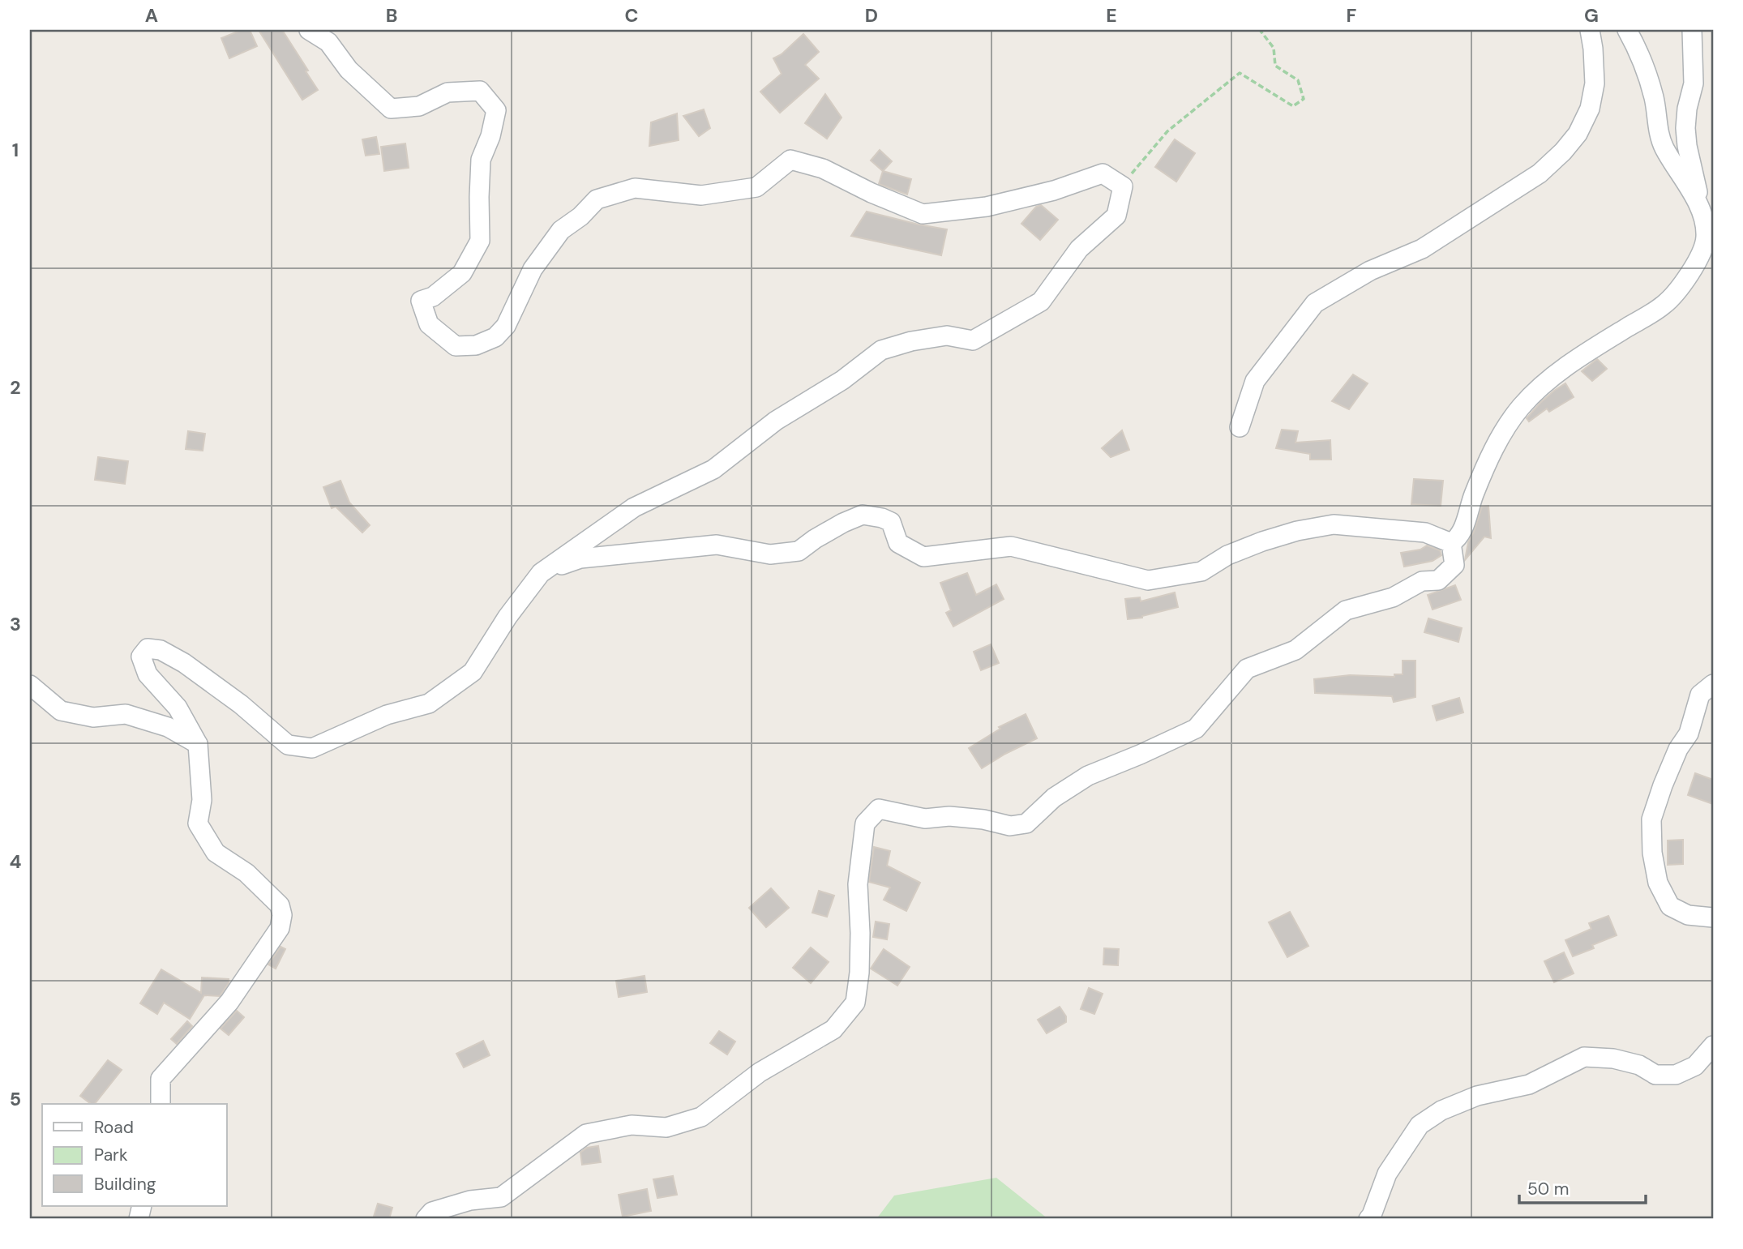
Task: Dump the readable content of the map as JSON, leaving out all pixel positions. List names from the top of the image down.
{
  "legend": ["Road", "Park", "Building"],
  "scale_bar": "50 m",
  "grid": {
    "columns": [
      "A",
      "B",
      "C",
      "D",
      "E",
      "F",
      "G"
    ],
    "rows": [
      "1",
      "2",
      "3",
      "4",
      "5"
    ]
  }
}
